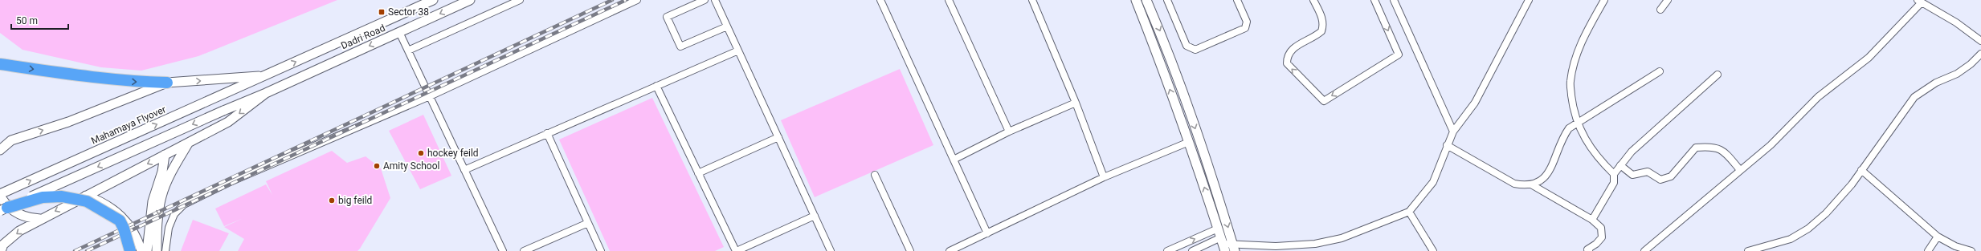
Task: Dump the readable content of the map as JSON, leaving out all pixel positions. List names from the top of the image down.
{
  "streets": {
    "main road": ["Dadri Road", "Mahamaya Flyover"]
  },
  "crossings": [
    ["Dadri Road", "Mahamaya Flyover"]
  ],
  "places": {
    "transit": ["Sector 38"],
    "other": ["hockey feild", "Amity School", "big feild"]
  },
  "scale_bar": "50 m"
}
